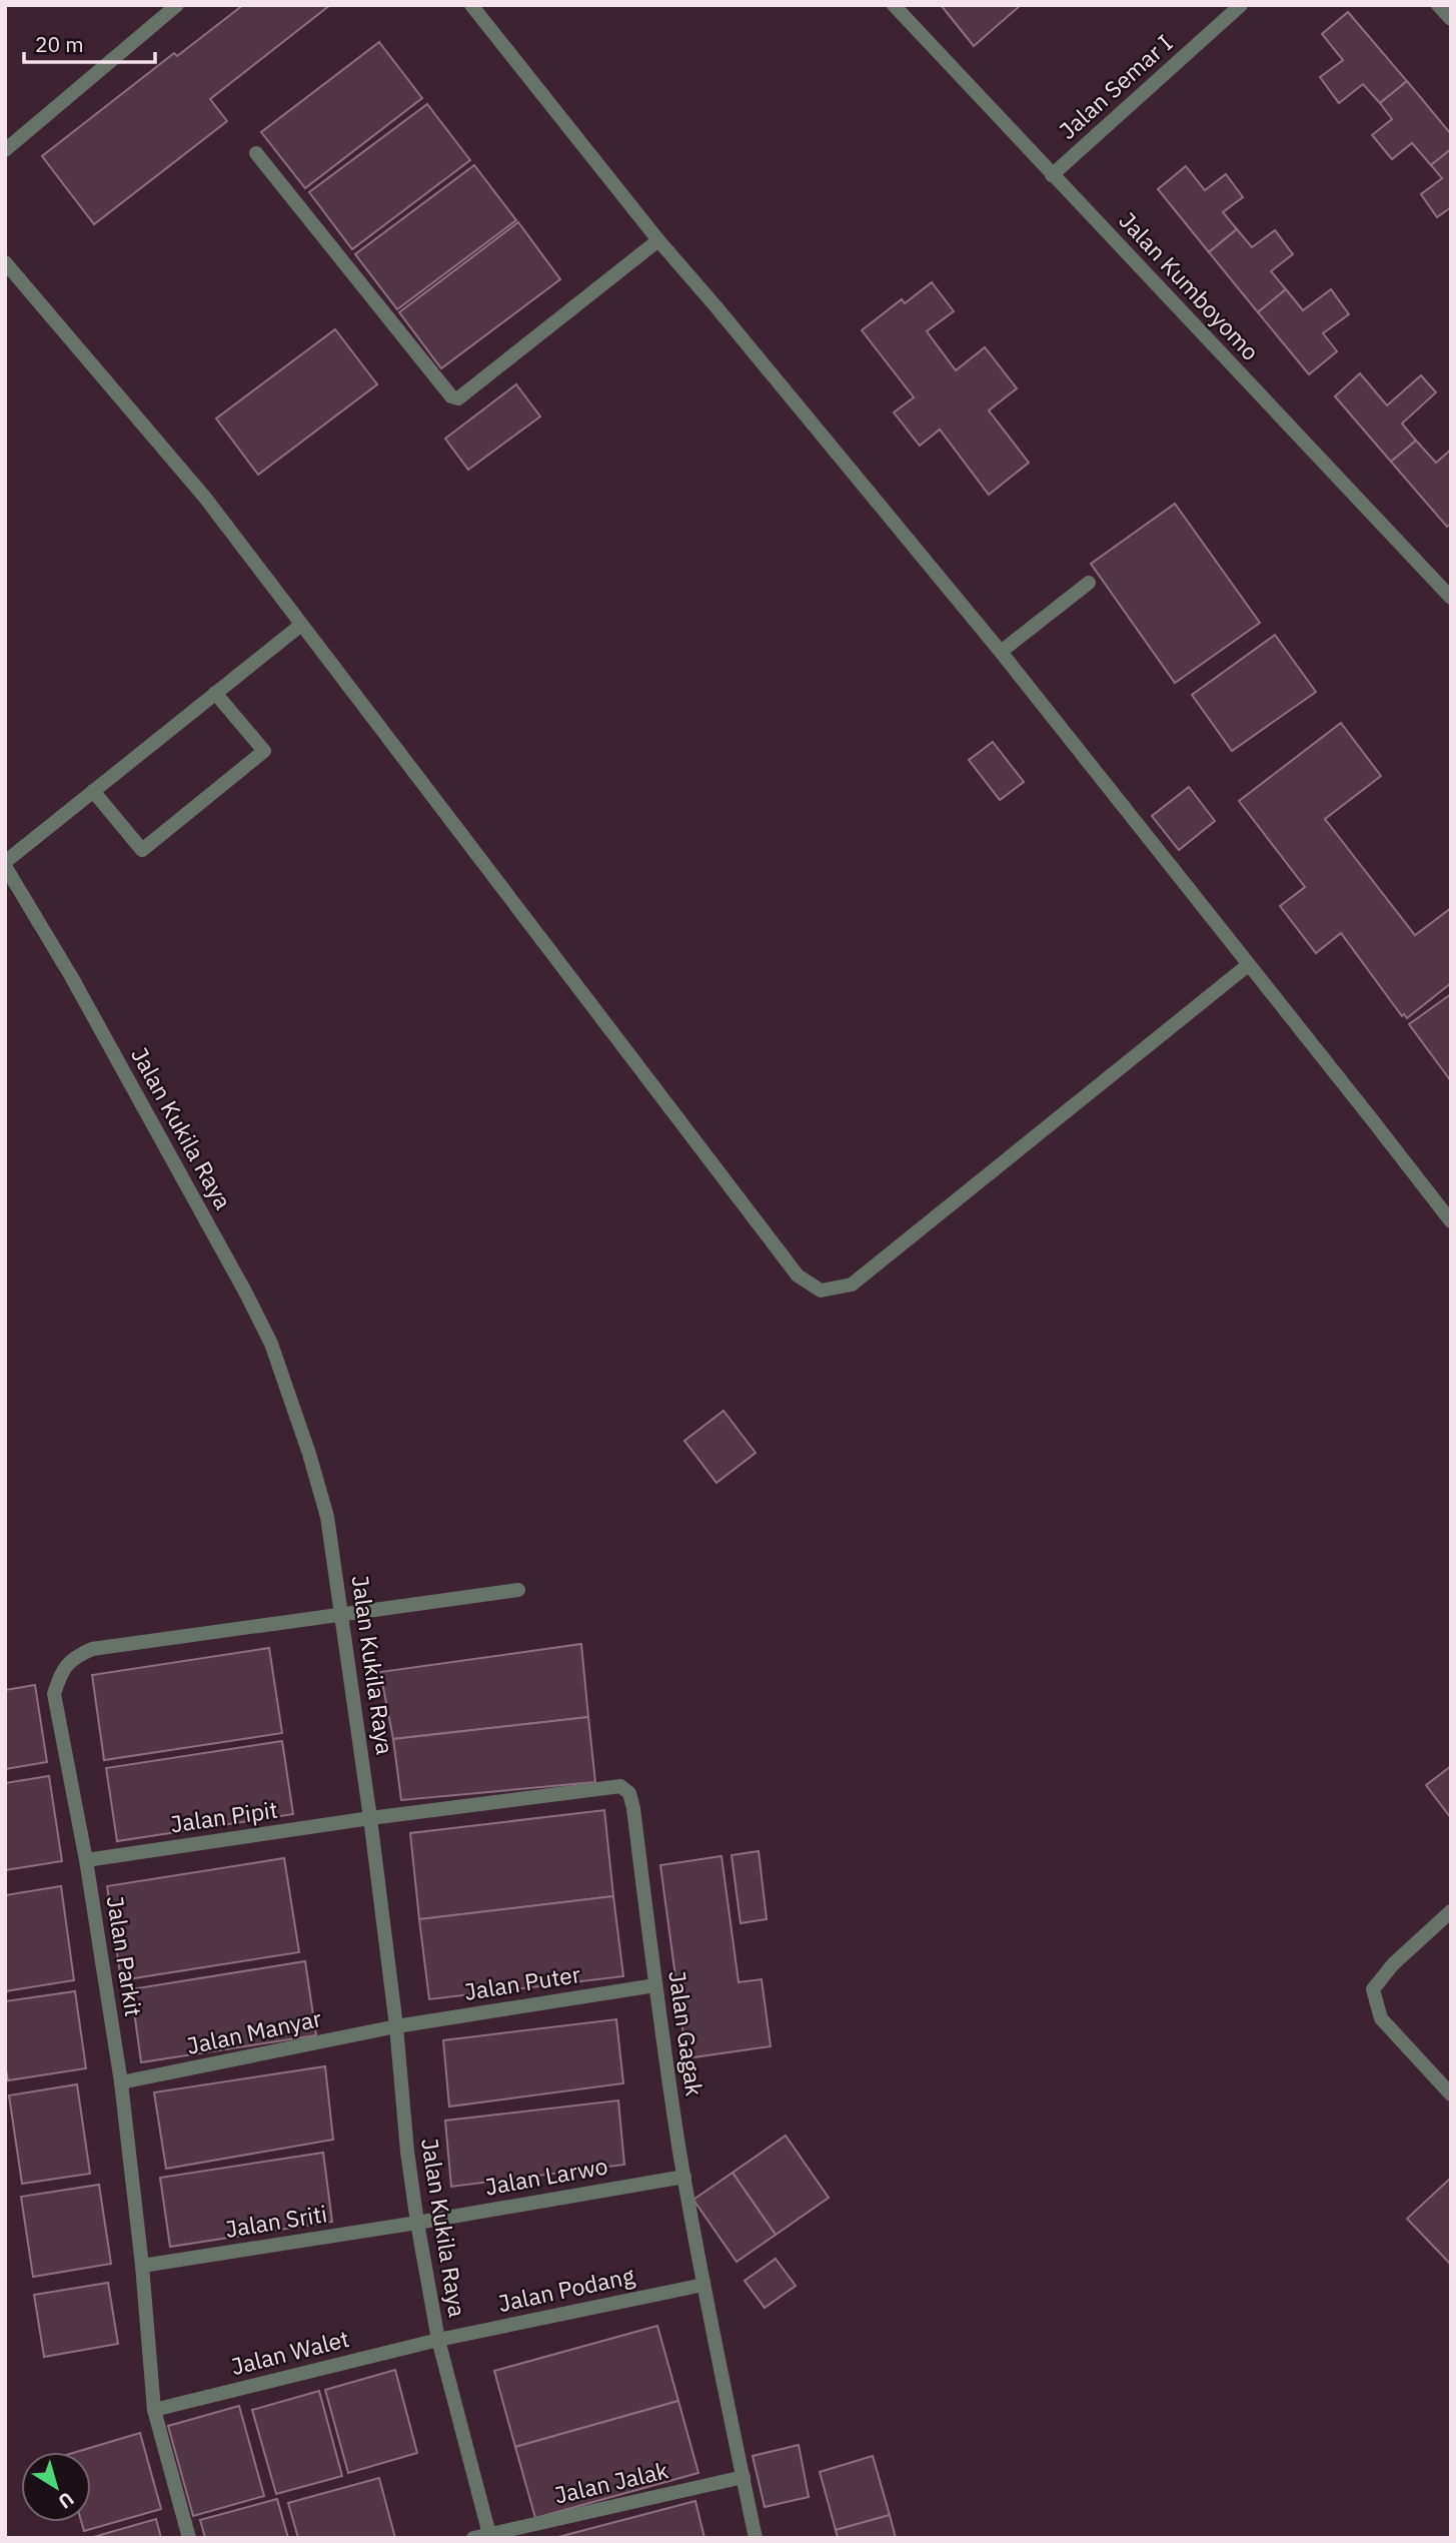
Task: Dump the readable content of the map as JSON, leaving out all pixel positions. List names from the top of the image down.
{
  "streets": {
    "street": [
      "Jalan Semar I",
      "Jalan Kumboyomo",
      "Jalan Kukila Raya",
      "Jalan Pipit",
      "Jalan Parkit",
      "Jalan Puter",
      "Jalan Manyar",
      "Jalan Gagak",
      "Jalan Larwo",
      "Jalan Sriti",
      "Jalan Podang",
      "Jalan Walet",
      "Jalan Jalak"
    ]
  },
  "crossings": [
    ["Jalan Semar I", "Jalan Kumboyomo"],
    ["Jalan Kukila Raya", "Jalan Pipit"],
    ["Jalan Kukila Raya", "Jalan Parkit"],
    ["Jalan Kukila Raya", "Jalan Puter"],
    ["Jalan Kukila Raya", "Jalan Manyar"],
    ["Jalan Kukila Raya", "Jalan Gagak"],
    ["Jalan Kukila Raya", "Jalan Larwo"],
    ["Jalan Kukila Raya", "Jalan Sriti"],
    ["Jalan Kukila Raya", "Jalan Podang"],
    ["Jalan Kukila Raya", "Jalan Walet"],
    ["Jalan Kukila Raya", "Jalan Jalak"],
    ["Jalan Pipit", "Jalan Parkit"],
    ["Jalan Pipit", "Jalan Gagak"],
    ["Jalan Parkit", "Jalan Manyar"],
    ["Jalan Parkit", "Jalan Sriti"],
    ["Jalan Parkit", "Jalan Walet"],
    ["Jalan Puter", "Jalan Manyar"],
    ["Jalan Puter", "Jalan Gagak"],
    ["Jalan Gagak", "Jalan Larwo"],
    ["Jalan Gagak", "Jalan Podang"],
    ["Jalan Gagak", "Jalan Jalak"],
    ["Jalan Larwo", "Jalan Sriti"],
    ["Jalan Podang", "Jalan Walet"]
  ],
  "scale_bar": "20 m",
  "north": "bottom right"
}
